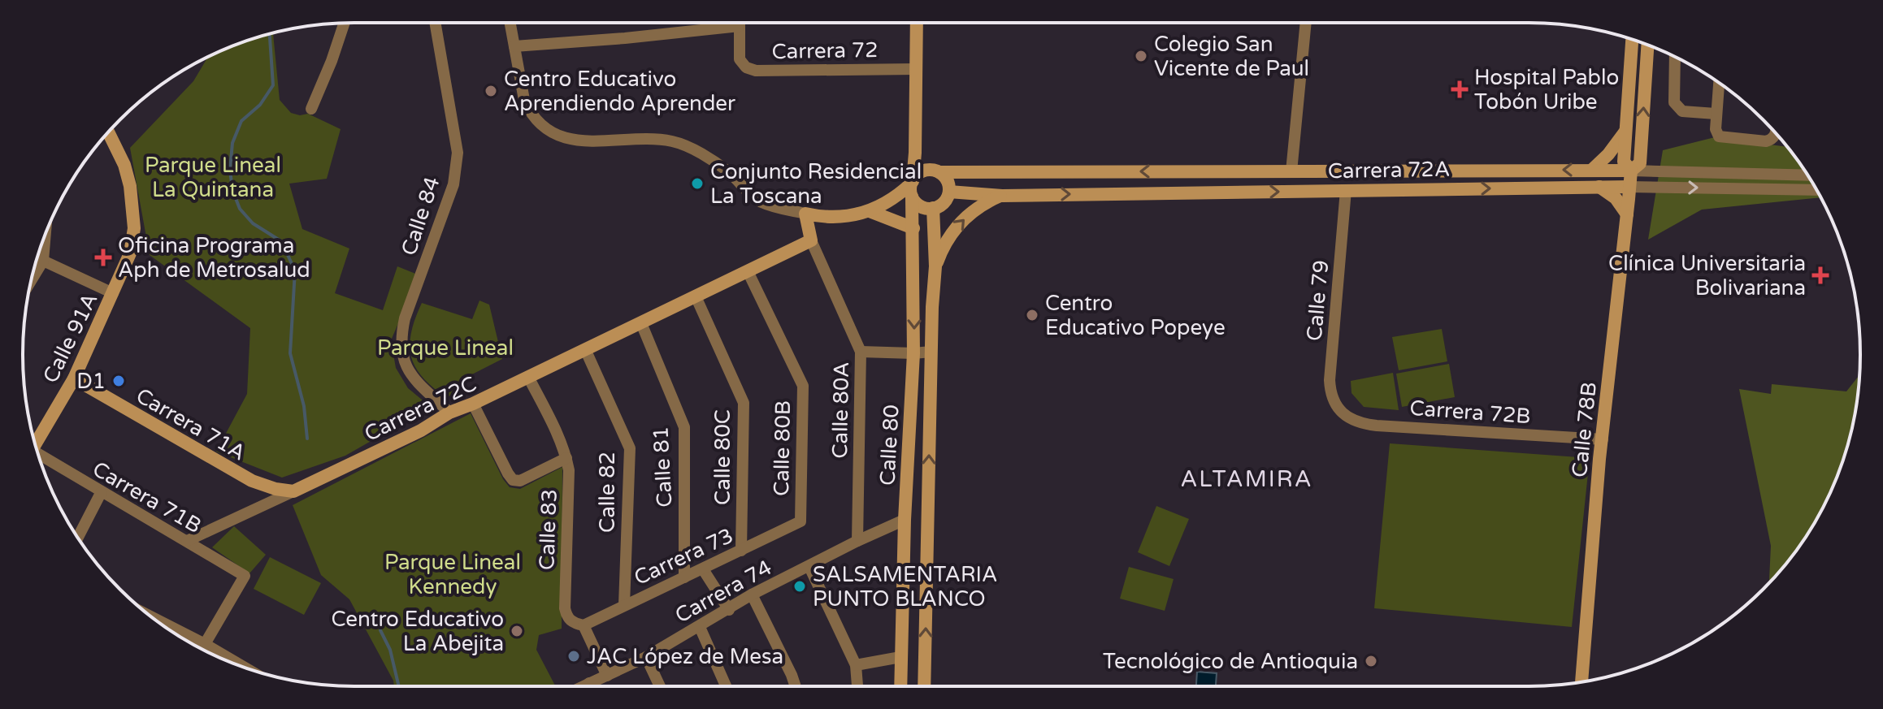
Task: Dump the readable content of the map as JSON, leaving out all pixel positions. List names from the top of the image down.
{
  "streets": {
    "main road": [
      "Carrera 72A",
      "Calle 91A",
      "Carrera 72C",
      "Calle 80A",
      "Carrera 71A",
      "Calle 78B",
      "Calle 80"
    ],
    "street": [
      "Carrera 72",
      "Calle 84",
      "Calle 79",
      "Carrera 72B",
      "Calle 80B",
      "Calle 80C",
      "Calle 81",
      "Calle 82",
      "Carrera 71B",
      "Calle 83",
      "Carrera 73",
      "Carrera 74"
    ]
  },
  "crossings": [
    ["Carrera 72", "Calle 80"],
    ["Carrera 72A", "Calle 79"],
    ["Carrera 72A", "Calle 78B"],
    ["Carrera 72A", "Calle 80"],
    ["Calle 84", "Carrera 72C"],
    ["Calle 79", "Carrera 72B"],
    ["Calle 91A", "Carrera 71A"],
    ["Carrera 72C", "Calle 80A"],
    ["Carrera 72C", "Carrera 71A"],
    ["Carrera 72C", "Calle 80B"],
    ["Carrera 72C", "Calle 80C"],
    ["Carrera 72C", "Calle 81"],
    ["Carrera 72C", "Calle 82"],
    ["Carrera 72C", "Carrera 71B"],
    ["Carrera 72C", "Calle 83"],
    ["Calle 80A", "Carrera 74"],
    ["Carrera 72B", "Calle 78B"],
    ["Calle 80", "Carrera 74"],
    ["Calle 80B", "Carrera 73"],
    ["Calle 80C", "Carrera 73"],
    ["Calle 81", "Carrera 73"],
    ["Calle 82", "Carrera 73"],
    ["Calle 83", "Carrera 73"],
    ["Calle 83", "Carrera 74"]
  ],
  "districts": ["ALTAMIRA"],
  "parks": ["Parque Lineal La Quintana", "Parque Lineal", "Parque Lineal Kennedy"],
  "places": {
    "other": [
      "Colegio San Vicente de Paul",
      "Centro Educativo Aprendiendo Aprender",
      "Conjunto Residencial La Toscana",
      "Centro Educativo Popeye",
      "D1",
      "SALSAMENTARIA PUNTO BLANCO",
      "Centro Educativo La Abejita",
      "JAC López de Mesa",
      "Tecnológico de Antioquia"
    ],
    "health": ["Hospital Pablo Tobón Uribe", "Oficina Programa Aph de Metrosalud", "Clínica Universitaria Bolivariana"]
  }
}
